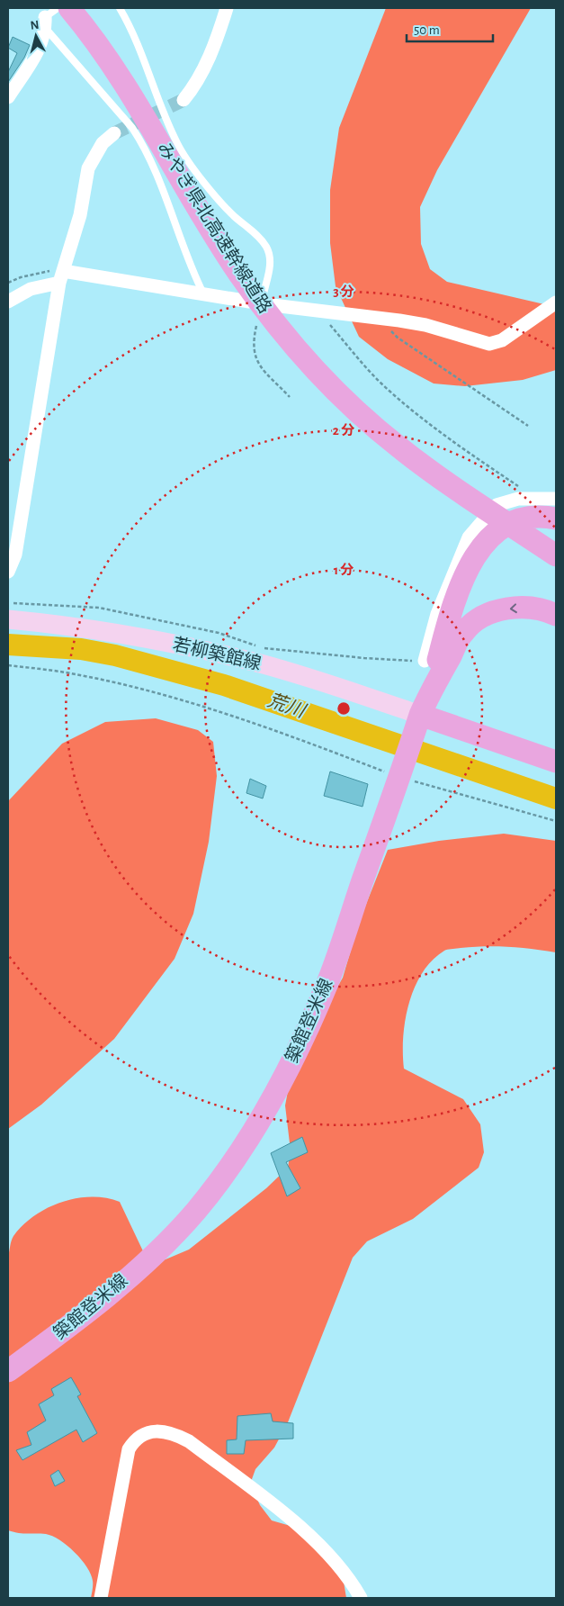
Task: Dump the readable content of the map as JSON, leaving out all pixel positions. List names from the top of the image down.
{
  "streets": {
    "main road": ["みやぎ県北高速幹線道路", "若柳築館線", "築館登米線"]
  },
  "crossings": [
    ["若柳築館線", "築館登米線"]
  ],
  "water": ["荒川"],
  "scale_bar": "50 m",
  "north": "top",
  "rings": ["3 分", "2 分", "1 分"]
}
